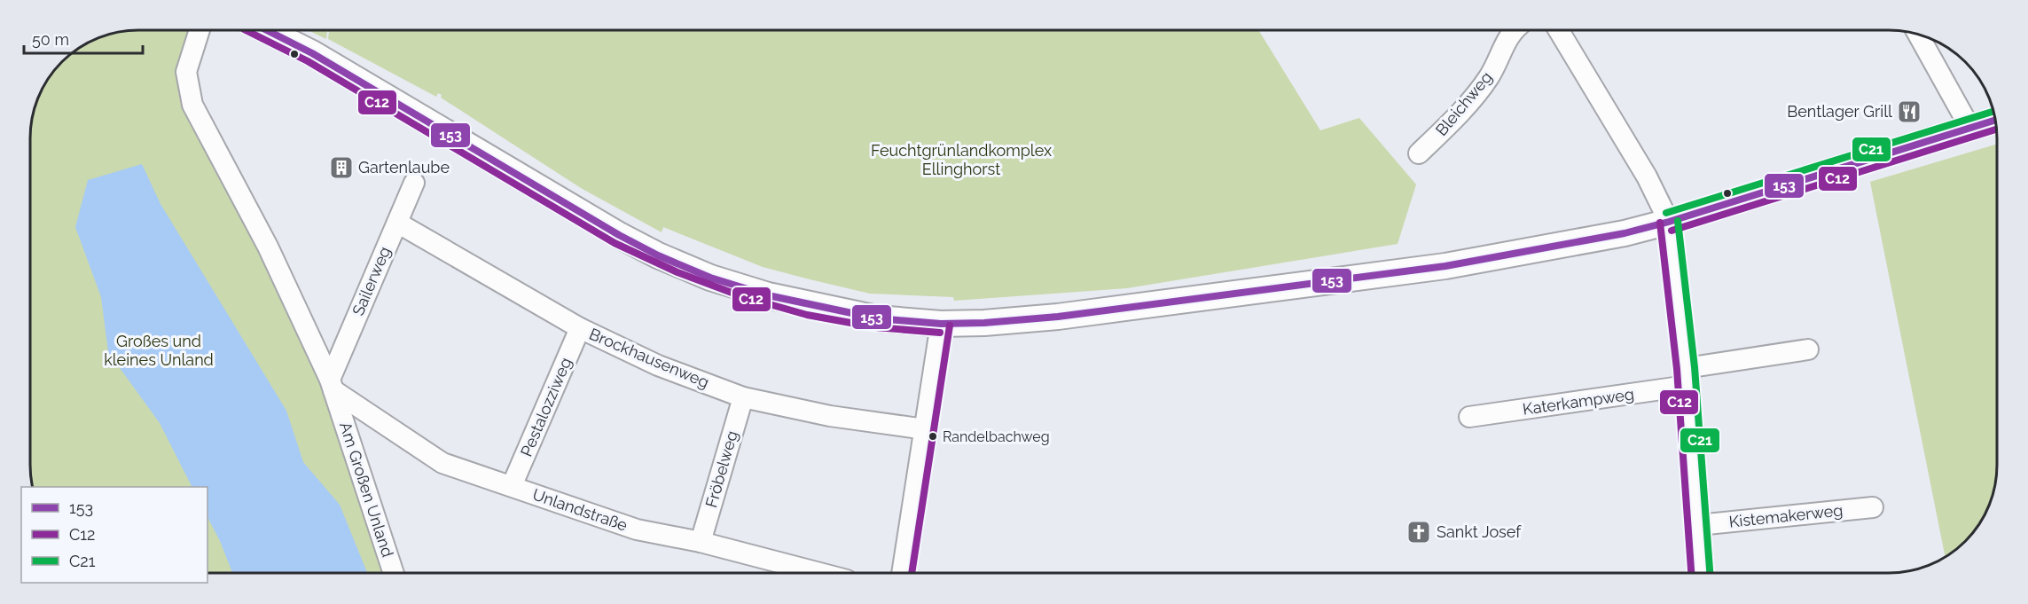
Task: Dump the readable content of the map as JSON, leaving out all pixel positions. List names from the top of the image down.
{
  "streets": {
    "street": [
      "Bleichweg",
      "Sailerweg",
      "Brockhausenweg",
      "Katerkampweg",
      "Pestalozziweg",
      "Fröbelweg",
      "Am Großen Unland",
      "Unlandstraße",
      "Kistemakerweg"
    ]
  },
  "crossings": [
    ["Sailerweg", "Brockhausenweg"],
    ["Sailerweg", "Am Großen Unland"],
    ["Sailerweg", "Unlandstraße"],
    ["Brockhausenweg", "Pestalozziweg"],
    ["Brockhausenweg", "Fröbelweg"],
    ["Pestalozziweg", "Unlandstraße"],
    ["Fröbelweg", "Unlandstraße"],
    ["Am Großen Unland", "Unlandstraße"]
  ],
  "parks": ["Feuchtgrünlandkomplex Ellinghorst", "Großes und kleines Unland"],
  "places": {
    "restaurant": ["Bentlager Grill"],
    "building": ["Gartenlaube"],
    "other": ["Randelbachweg"],
    "church": ["Sankt Josef"]
  },
  "lines": ["transit line 153", "transit line C12", "transit line C21"],
  "legend": ["153", "C12", "C21"],
  "scale_bar": "50 m"
}
